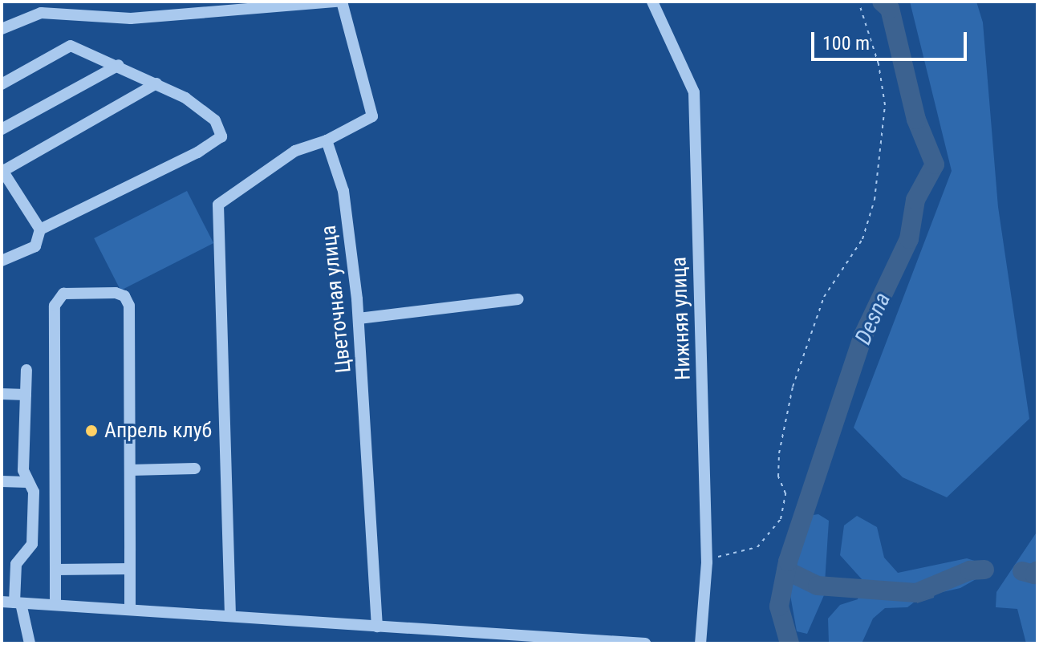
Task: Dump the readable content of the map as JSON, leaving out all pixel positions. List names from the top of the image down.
{
  "streets": {
    "street": ["Цветочная улица", "Нижняя улица"]
  },
  "water": ["Desna"],
  "places": ["Апрель клуб"],
  "scale_bar": "100 m"
}
